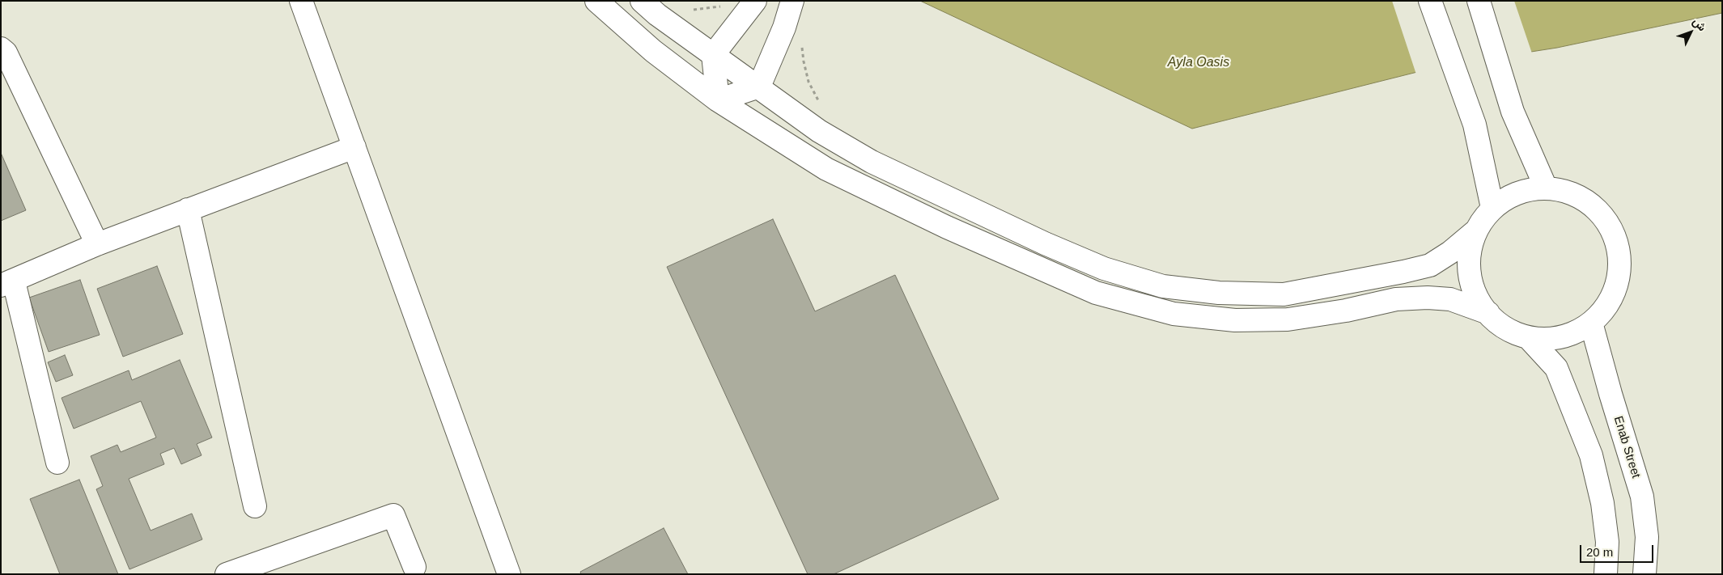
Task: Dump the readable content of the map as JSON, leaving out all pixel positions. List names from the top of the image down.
{
  "streets": {
    "street": ["Enab Street"]
  },
  "water": ["Ayla Oasis"],
  "scale_bar": "20 m",
  "north": "top right"
}
